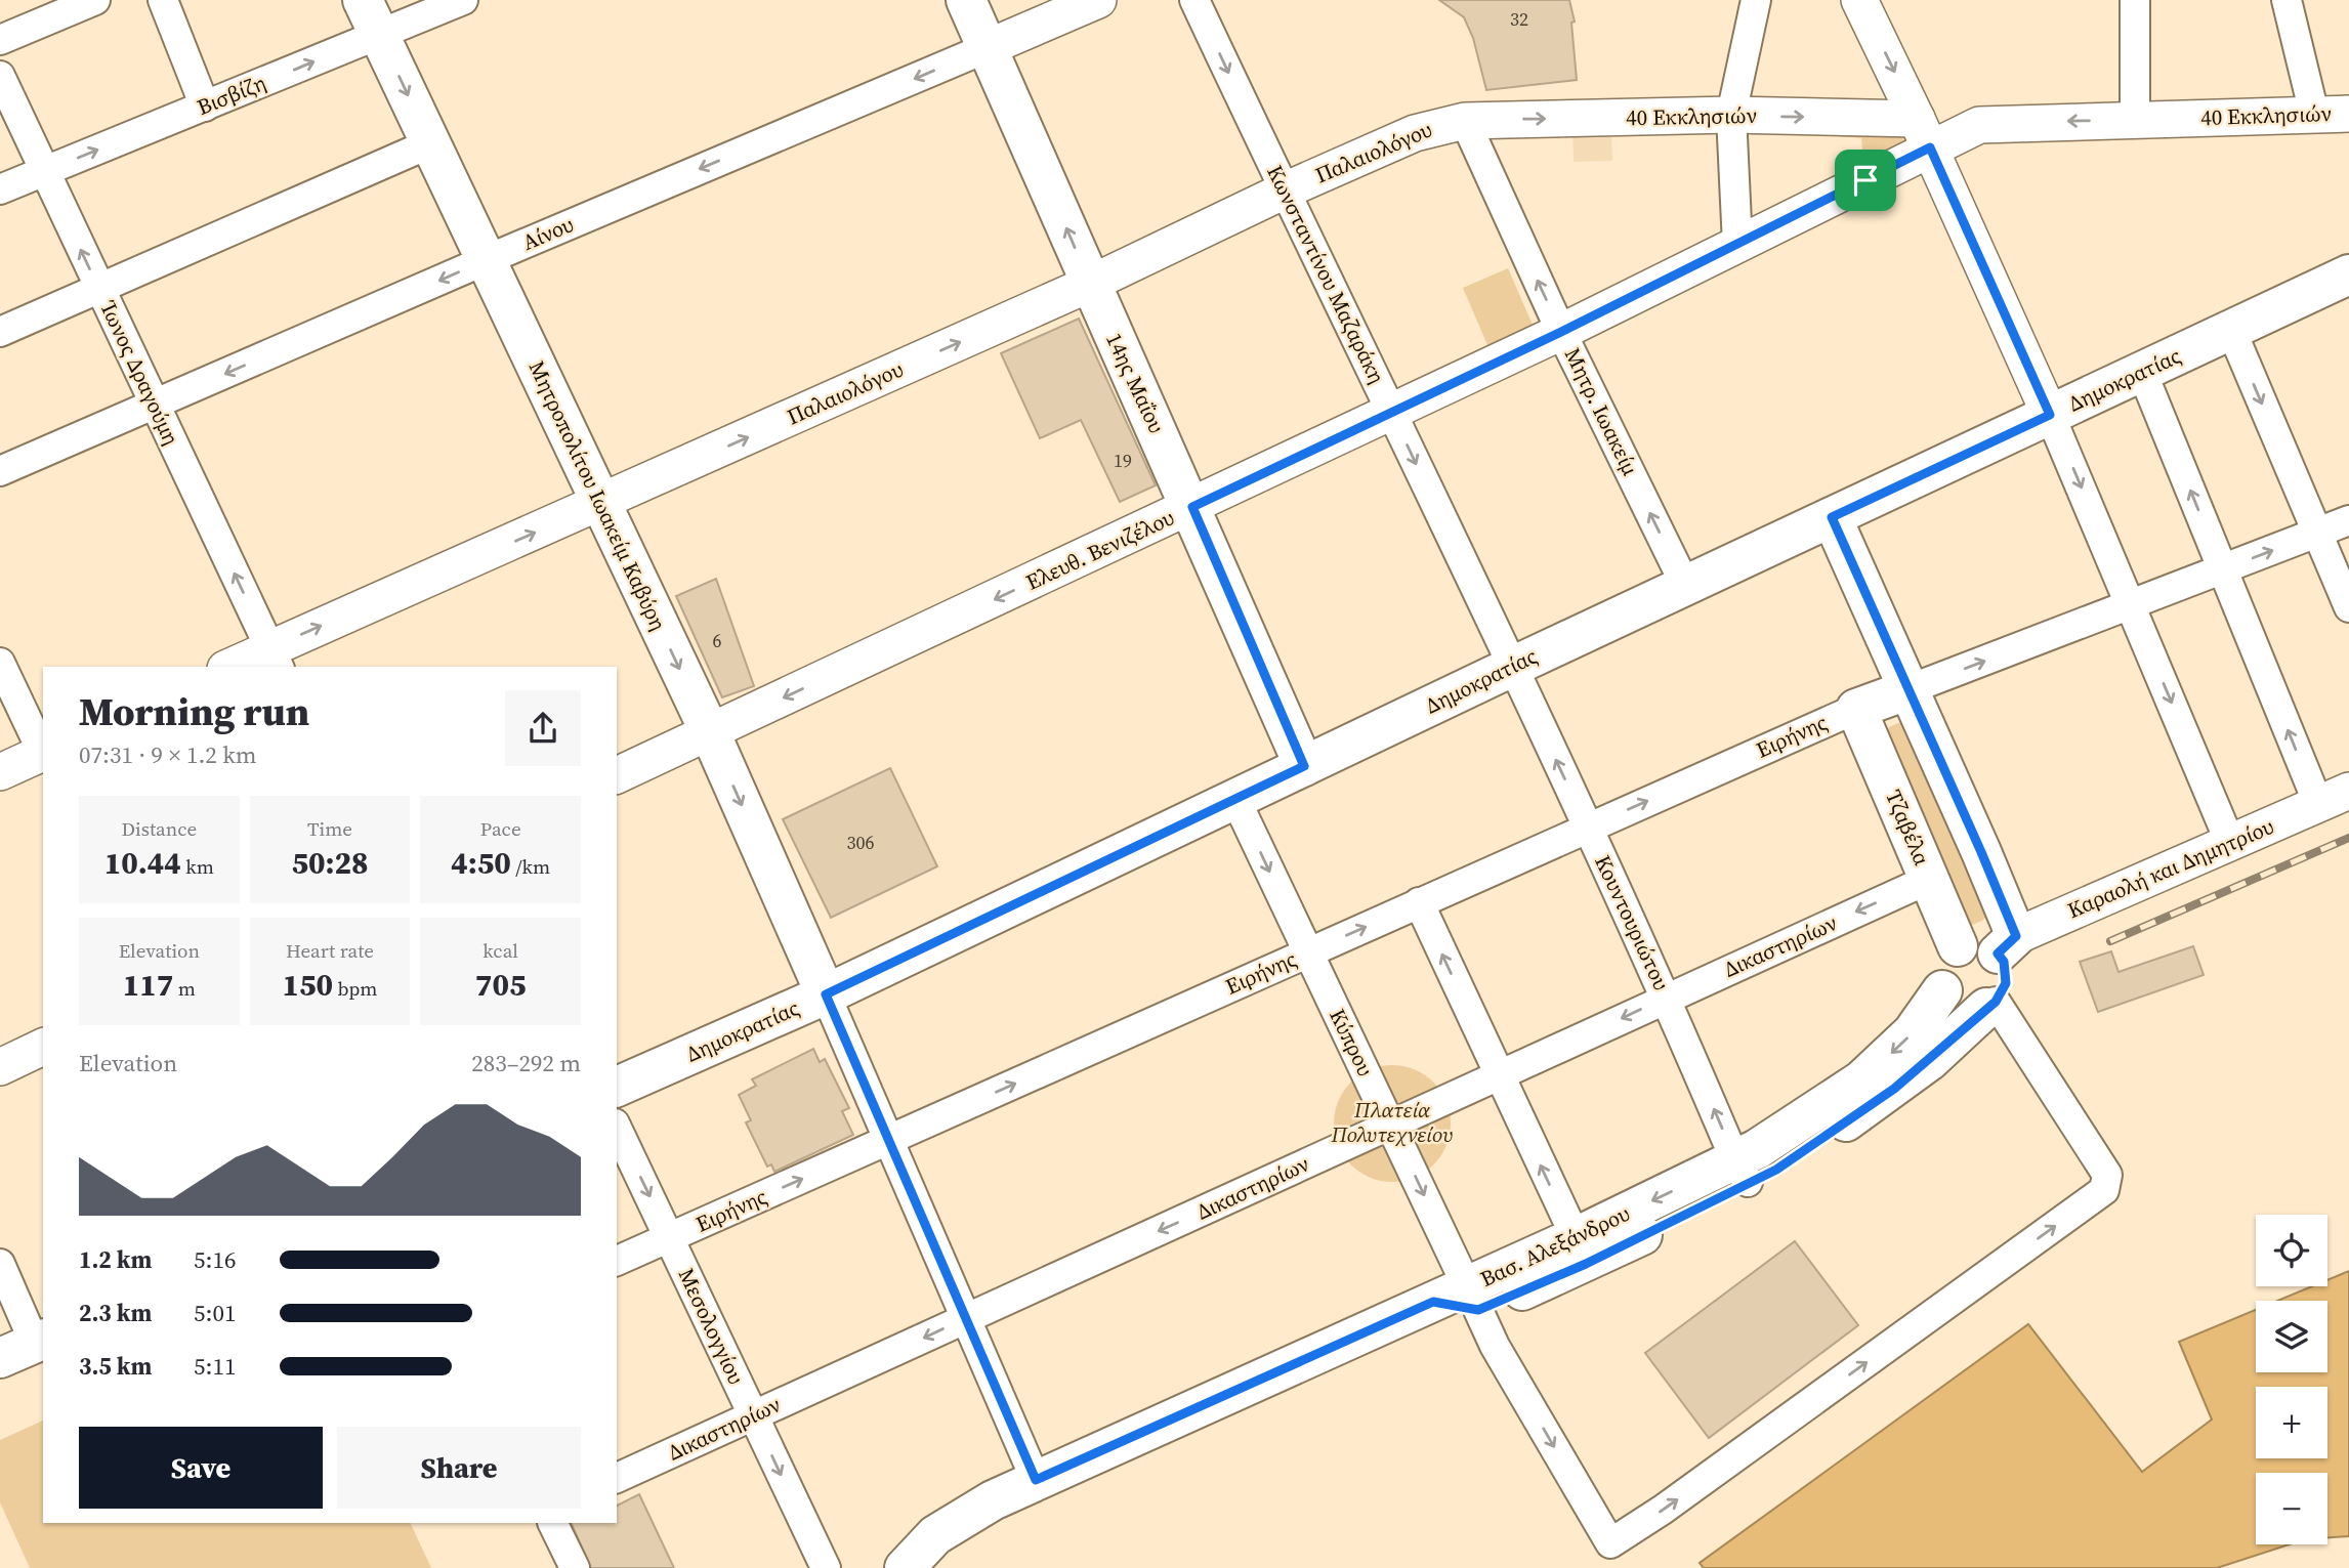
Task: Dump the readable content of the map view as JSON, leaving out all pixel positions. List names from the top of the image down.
{
  "streets": {
    "main road": [
      "Δημοκρατίας",
      "14ης Μαΐου",
      "Μητροπολίτου Ιωακείμ Καβύρη",
      "Ειρήνης",
      "Τζαβέλα",
      "Βασ. Αλεξάνδρου"
    ],
    "street": [
      "Βισβίζη",
      "40 Εκκλησιών",
      "Παλαιολόγου",
      "Αίνου",
      "Κωνσταντίνου Μαζαράκη",
      "Ίωνος Δραγούμη",
      "Μητρ. Ιωακείμ",
      "Ελευθ. Βενιζέλου",
      "Καραολή και Δημητρίου",
      "Κουντουριώτου",
      "Δικαστηρίων",
      "Κύπρου",
      "Μεσολογγίου"
    ]
  },
  "crossings": [
    ["Βισβίζη", "Ίωνος Δραγούμη"],
    ["Βισβίζη", "Μητροπολίτου Ιωακείμ Καβύρη"],
    ["40 Εκκλησιών", "Παλαιολόγου"],
    ["40 Εκκλησιών", "Μητρ. Ιωακείμ"],
    ["40 Εκκλησιών", "Ελευθ. Βενιζέλου"],
    ["Παλαιολόγου", "Κωνσταντίνου Μαζαράκη"],
    ["Παλαιολόγου", "Ίωνος Δραγούμη"],
    ["Παλαιολόγου", "14ης Μαΐου"],
    ["Παλαιολόγου", "Μητρ. Ιωακείμ"],
    ["Παλαιολόγου", "Μητροπολίτου Ιωακείμ Καβύρη"],
    ["Αίνου", "Ίωνος Δραγούμη"],
    ["Αίνου", "14ης Μαΐου"],
    ["Αίνου", "Μητροπολίτου Ιωακείμ Καβύρη"],
    ["Κωνσταντίνου Μαζαράκη", "Δημοκρατίας"],
    ["Κωνσταντίνου Μαζαράκη", "Ελευθ. Βενιζέλου"],
    ["Κωνσταντίνου Μαζαράκη", "Κουντουριώτου"],
    ["Δημοκρατίας", "14ης Μαΐου"],
    ["Δημοκρατίας", "Μητρ. Ιωακείμ"],
    ["Δημοκρατίας", "Μητροπολίτου Ιωακείμ Καβύρη"],
    ["Δημοκρατίας", "Κουντουριώτου"],
    ["Δημοκρατίας", "Κύπρου"],
    ["14ης Μαΐου", "Ελευθ. Βενιζέλου"],
    ["Μητρ. Ιωακείμ", "Ελευθ. Βενιζέλου"],
    ["Μητροπολίτου Ιωακείμ Καβύρη", "Ελευθ. Βενιζέλου"],
    ["Ειρήνης", "Τζαβέλα"],
    ["Ειρήνης", "Κουντουριώτου"],
    ["Ειρήνης", "Κύπρου"],
    ["Ειρήνης", "Μεσολογγίου"],
    ["Τζαβέλα", "Καραολή και Δημητρίου"],
    ["Τζαβέλα", "Δικαστηρίων"],
    ["Τζαβέλα", "Κύπρου"],
    ["Τζαβέλα", "Βασ. Αλεξάνδρου"],
    ["Καραολή και Δημητρίου", "Κύπρου"],
    ["Καραολή και Δημητρίου", "Βασ. Αλεξάνδρου"],
    ["Κουντουριώτου", "Δικαστηρίων"],
    ["Κουντουριώτου", "Βασ. Αλεξάνδρου"],
    ["Δικαστηρίων", "Κύπρου"],
    ["Δικαστηρίων", "Μεσολογγίου"],
    ["Κύπρου", "Βασ. Αλεξάνδρου"]
  ],
  "one_way": [
    "Παλαιολόγου",
    "Κωνσταντίνου Μαζαράκη",
    "Ίωνος Δραγούμη",
    "Μητρ. Ιωακείμ",
    "Μητροπολίτου Ιωακείμ Καβύρη",
    "Ελευθ. Βενιζέλου",
    "Ειρήνης",
    "Δικαστηρίων"
  ],
  "parks": ["Πλατεία Πολυτεχνείου"],
  "house_numbers": [
    "32",
    "19",
    "6",
    "306"
  ],
  "page": {
    "heading": ["Morning run", "07:31 · 9 × 1.2 km"],
    "stats": [
      ["Distance", "10.44 km"],
      ["Time", "50:28"],
      ["Pace", "4:50 /km"],
      ["Elevation", "117 m"],
      ["Heart rate", "150 bpm"],
      ["kcal", "705"]
    ],
    "chart": ["Elevation", "283–292 m"],
    "map_buttons": ["+", "−"],
    "list": [
      {
        "name": "1.2 km",
        "note": "5:16"
      },
      {
        "name": "2.3 km",
        "note": "5:01"
      },
      {
        "name": "3.5 km",
        "note": "5:11"
      }
    ],
    "buttons": ["Save", "Share"]
  }
}
